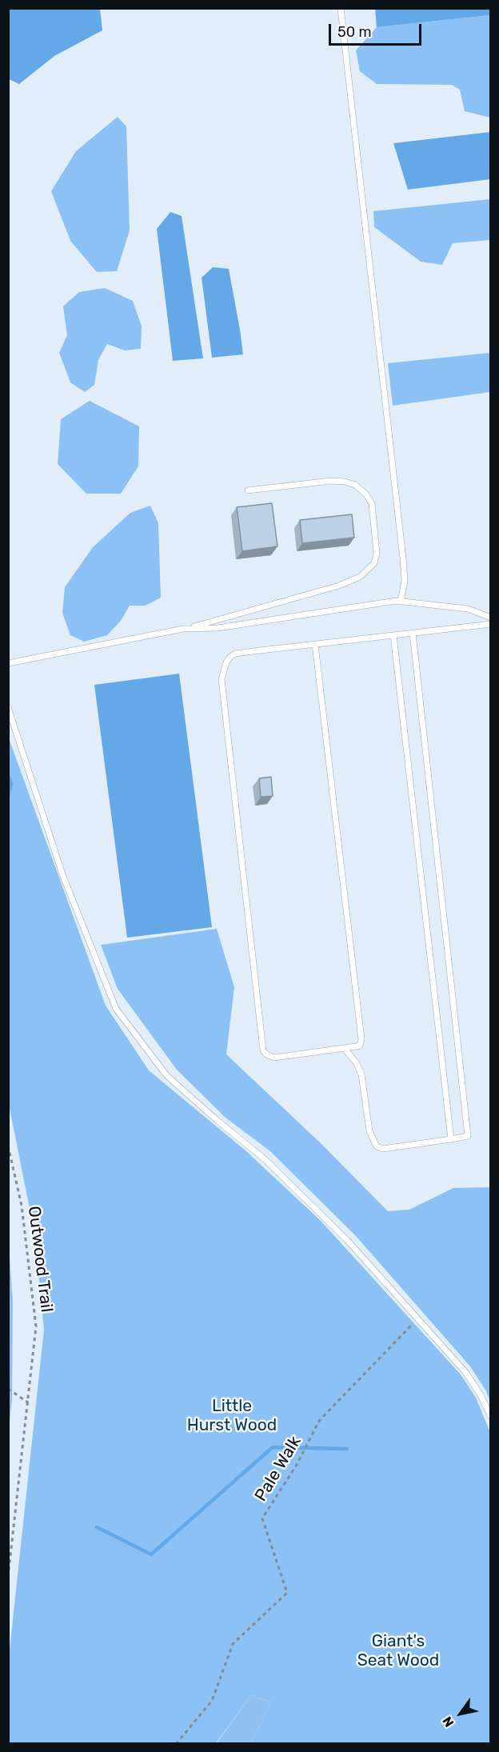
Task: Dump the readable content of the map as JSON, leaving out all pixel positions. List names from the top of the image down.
{
  "streets": {
    "path": ["Outwood Trail", "Pale Walk"]
  },
  "parks": ["Little Hurst Wood", "Giant's Seat Wood"],
  "scale_bar": "50 m",
  "north": "bottom left"
}
